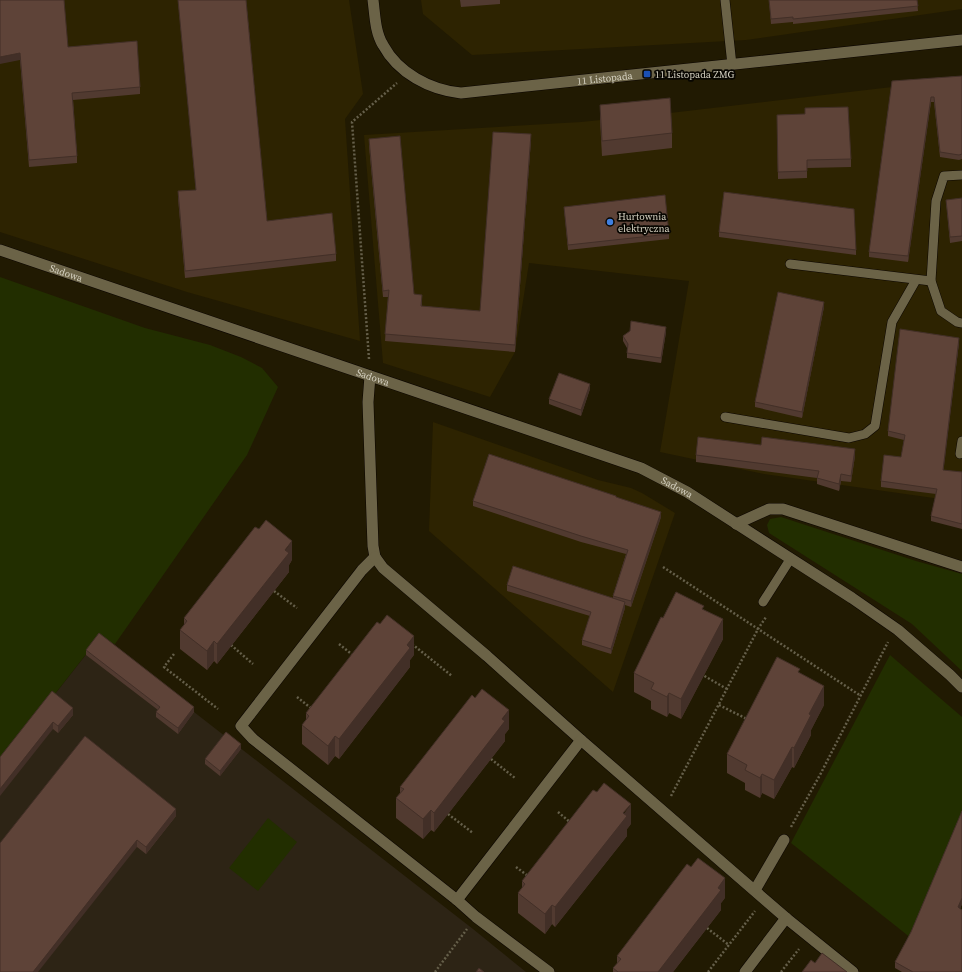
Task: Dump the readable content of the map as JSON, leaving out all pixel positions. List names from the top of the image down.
{
  "streets": {
    "street": ["11 Listopada", "Sadowa"]
  },
  "places": {
    "transit": ["11 Listopada ZMG"],
    "other": ["Hurtownia elektryczna"]
  }
}
